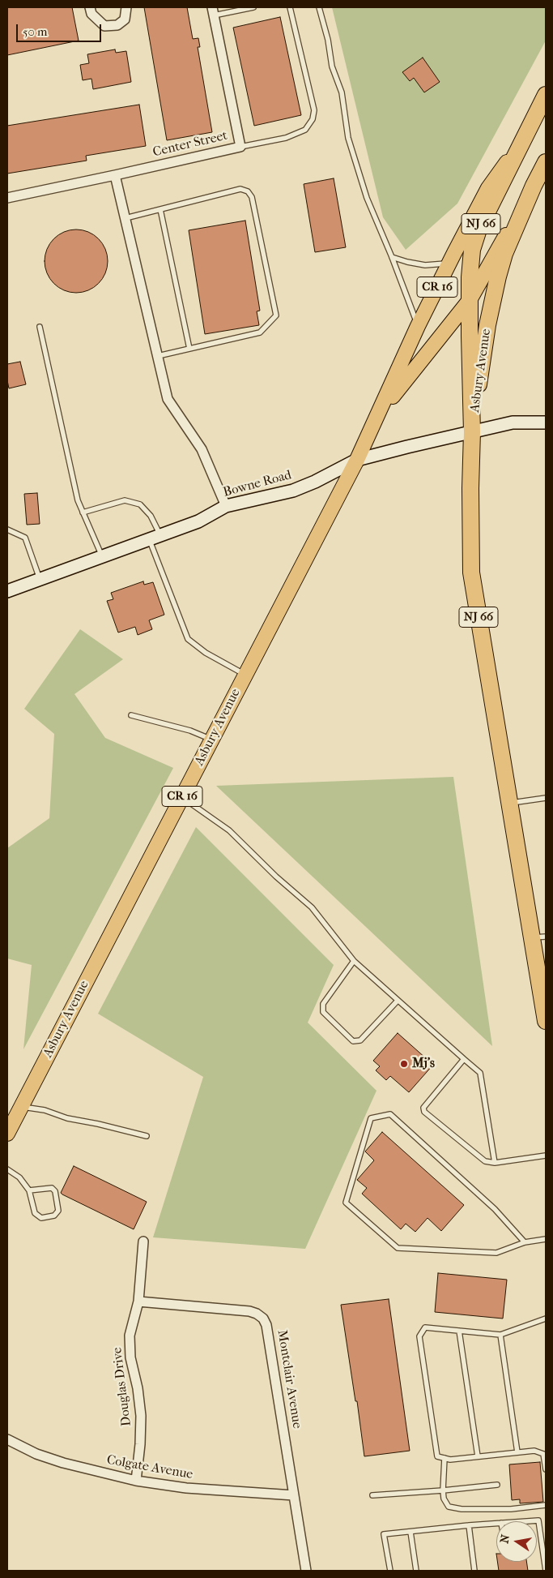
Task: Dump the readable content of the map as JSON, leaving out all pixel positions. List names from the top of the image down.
{
  "streets": {
    "highway": ["NJ 66", "Asbury Avenue"],
    "main road": ["CR 16"],
    "street": [
      "Center Street",
      "Bowne Road",
      "Montclair Avenue",
      "Douglas Drive",
      "Colgate Avenue"
    ]
  },
  "crossings": [
    ["NJ 66", "Asbury Avenue"],
    ["NJ 66", "Bowne Road"],
    ["Asbury Avenue", "Bowne Road"],
    ["Montclair Avenue", "Douglas Drive"],
    ["Montclair Avenue", "Colgate Avenue"],
    ["Douglas Drive", "Colgate Avenue"]
  ],
  "places": ["Mj's"],
  "scale_bar": "50 m",
  "north": "left"
}
